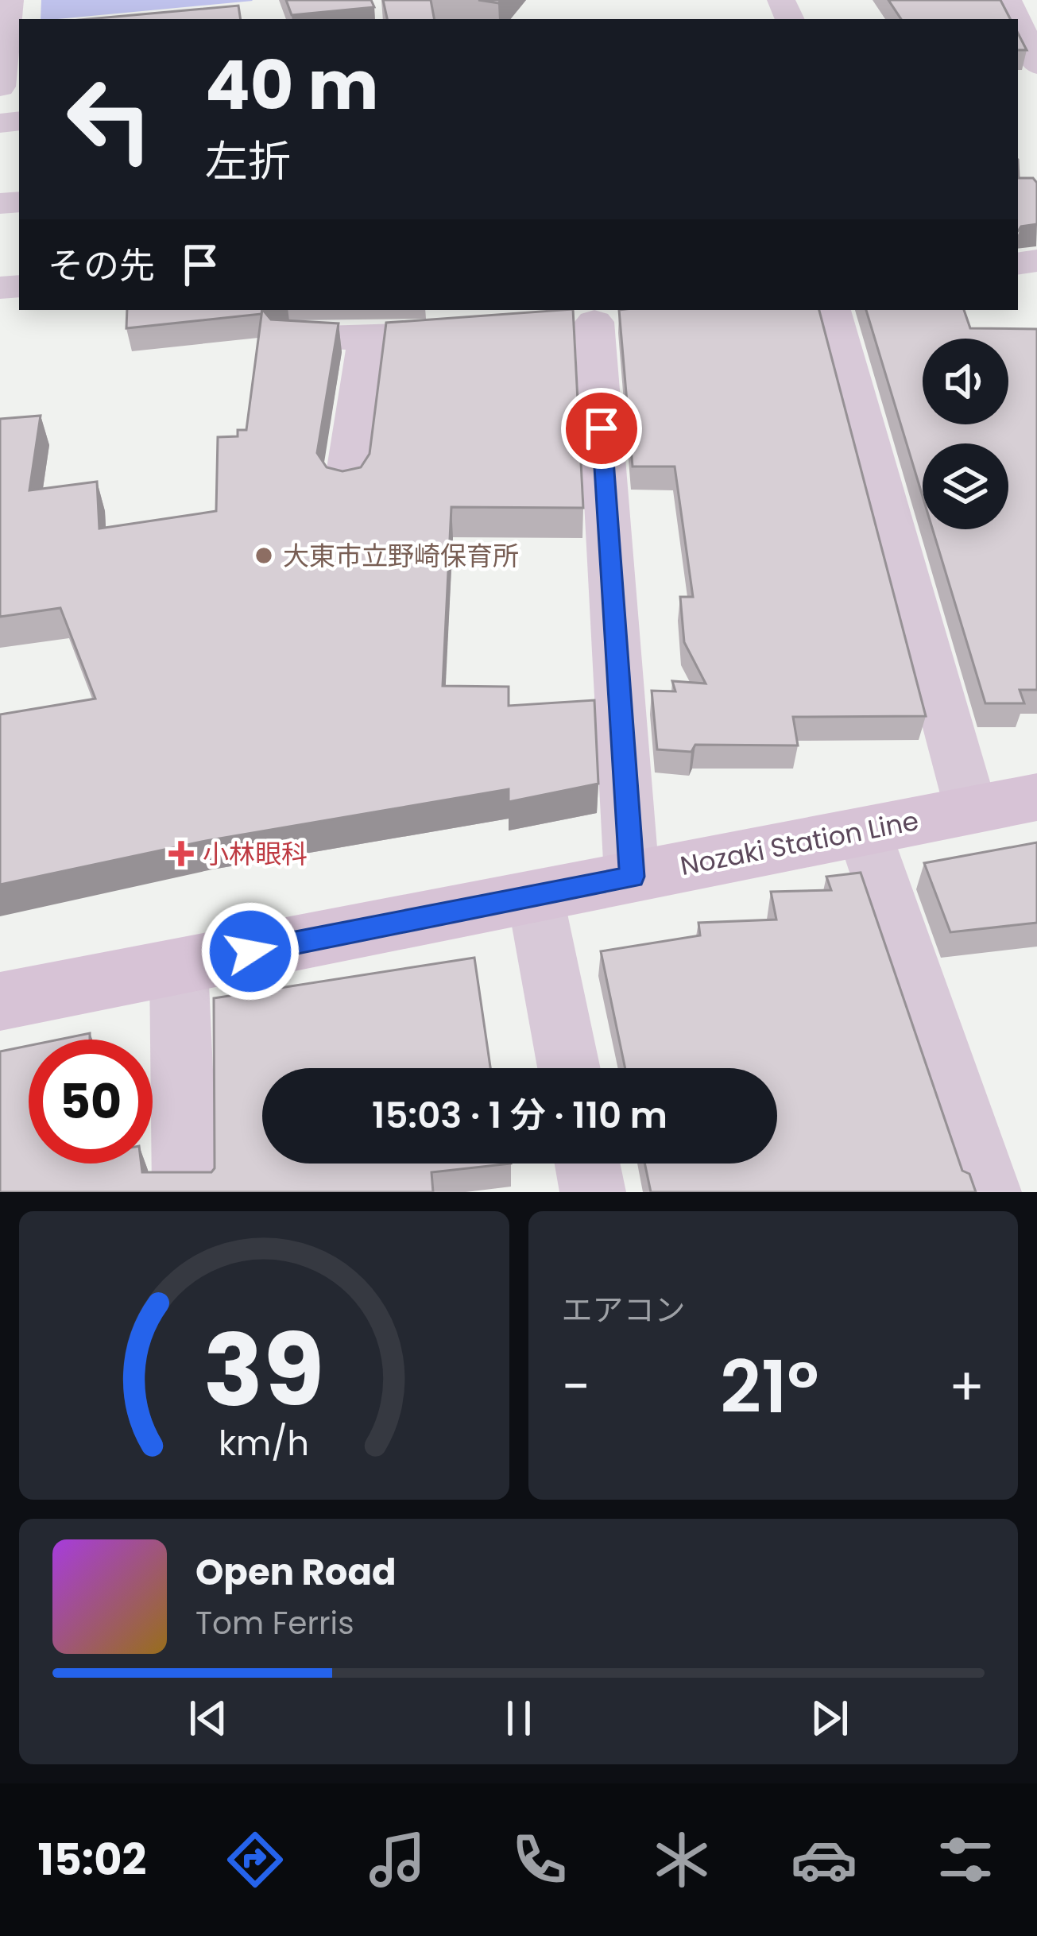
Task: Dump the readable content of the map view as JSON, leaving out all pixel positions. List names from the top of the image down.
{
  "streets": {
    "main road": ["Nozaki Station Line"]
  },
  "places": {
    "other": ["大東市立野崎保育所"],
    "health": ["小林眼科"]
  },
  "page": {
    "turn": ["40 m", "左折"],
    "then": "その先",
    "limit": "50",
    "trip": "15:03 · 1 分 · 110 m",
    "tile": "エアコン",
    "heat": ["−", "21°", "+"],
    "song": ["Open Road", "Tom Ferris"],
    "tabs": "15:02",
    "gauge": ["39", "km/h"]
  }
}
